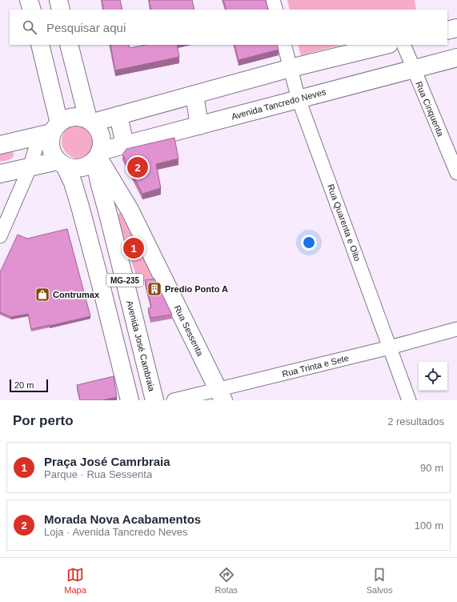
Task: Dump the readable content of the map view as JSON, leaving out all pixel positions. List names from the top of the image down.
{
  "streets": {
    "street": [
      "Avenida Tancredo Neves",
      "Rua Cinquenta",
      "Rua Quarenta e Oito",
      "MG-235",
      "Rua Sessenta",
      "Avenida José Cambraia",
      "Rua Trinta e Sete"
    ]
  },
  "crossings": [
    ["Avenida Tancredo Neves", "Rua Cinquenta"],
    ["Avenida Tancredo Neves", "Rua Quarenta e Oito"],
    ["Avenida Tancredo Neves", "MG-235"],
    ["Avenida Tancredo Neves", "Rua Sessenta"],
    ["Avenida Tancredo Neves", "Avenida José Cambraia"],
    ["Rua Quarenta e Oito", "Rua Trinta e Sete"],
    ["MG-235", "Rua Sessenta"],
    ["MG-235", "Avenida José Cambraia"],
    ["Rua Sessenta", "Avenida José Cambraia"],
    ["Rua Sessenta", "Rua Trinta e Sete"]
  ],
  "places": {
    "building": ["Predio Ponto A"],
    "shop": ["Contrumax"]
  },
  "scale_bar": "20 m",
  "page": {
    "search": "Pesquisar aqui",
    "pins": ["2", "1"],
    "scale": "20 m",
    "heading": ["Por perto", "2 resultados"],
    "list": [
      {
        "mark": "1",
        "name": "Praça José Camrbraia",
        "note": "Parque · Rua Sessenta",
        "value": "90 m"
      },
      {
        "mark": "2",
        "name": "Morada Nova Acabamentos",
        "note": "Loja · Avenida Tancredo Neves",
        "value": "100 m"
      }
    ],
    "nav": ["Mapa", "Rotas", "Salvos"]
  }
}
